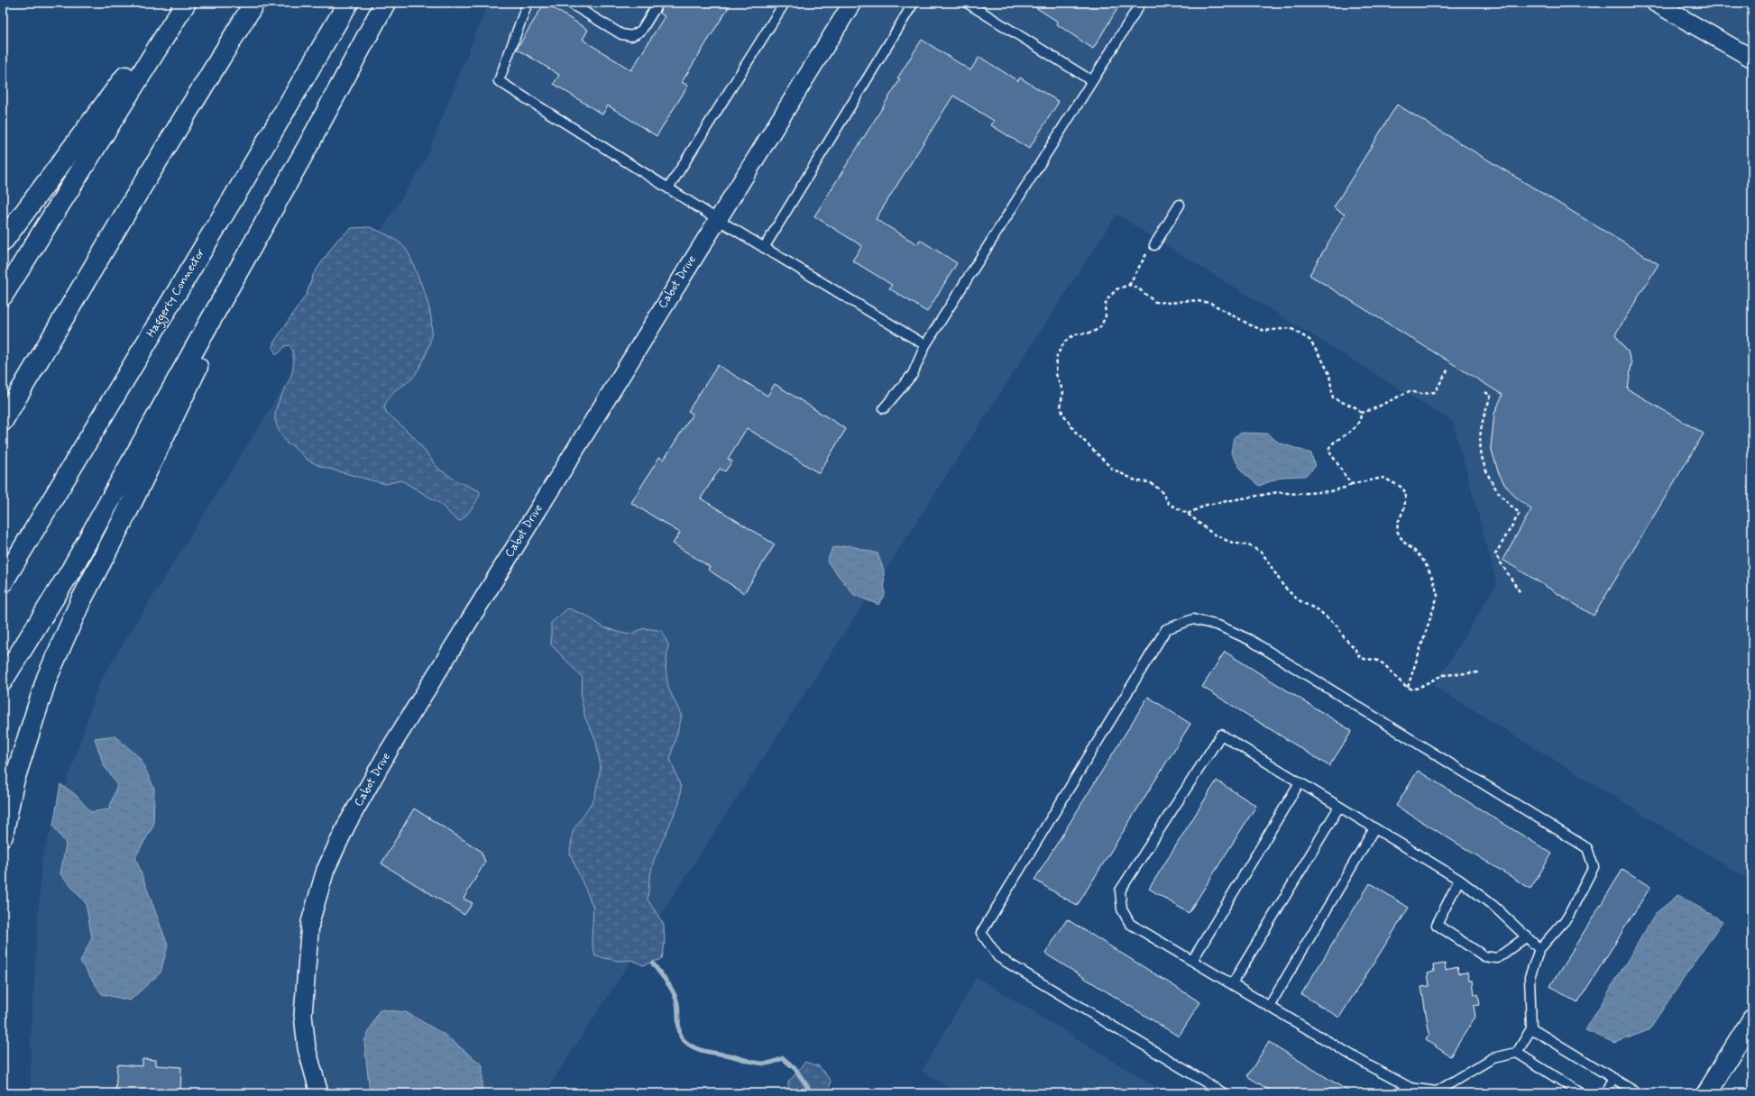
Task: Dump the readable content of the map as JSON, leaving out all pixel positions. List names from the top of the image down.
{
  "streets": {
    "main road": ["Haggerty Connector"],
    "street": ["Cabot Drive"]
  }
}
